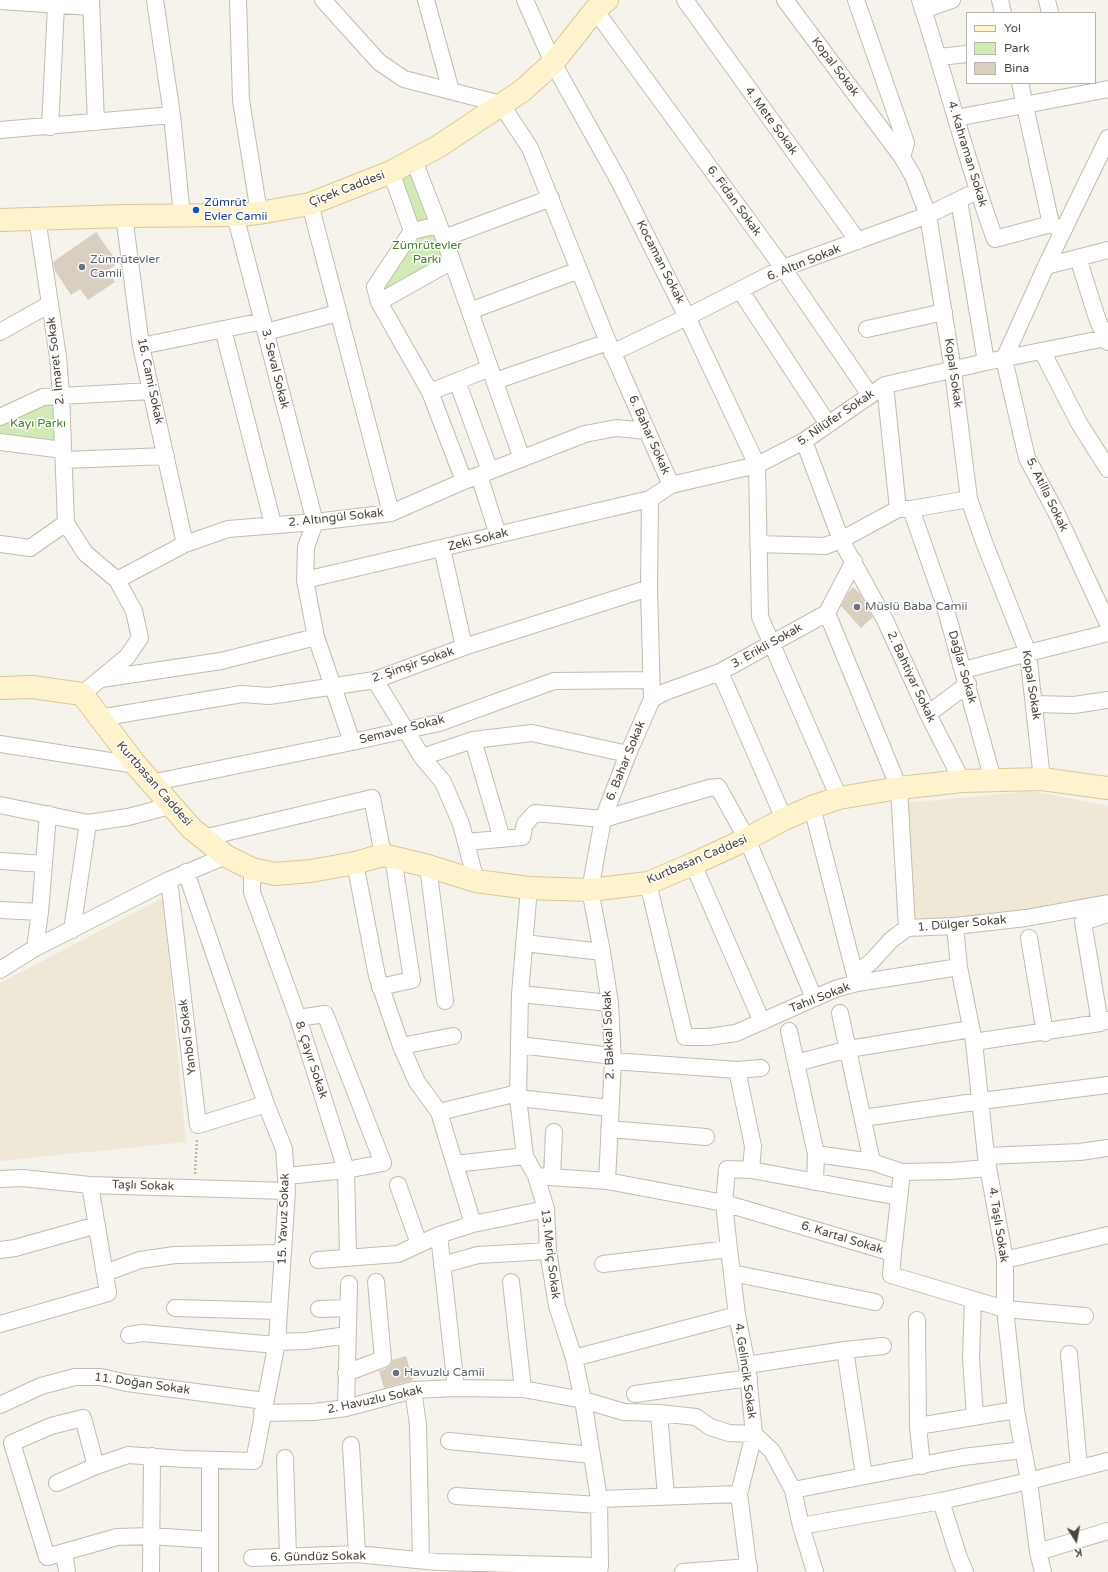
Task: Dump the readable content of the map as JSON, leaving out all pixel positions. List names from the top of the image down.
{
  "streets": {
    "main road": ["Çiçek Caddesi", "Kurtbasan Caddesi"],
    "street": [
      "Kopal Sokak",
      "4. Mete Sokak",
      "4. Kahraman Sokak",
      "6. Fidan Sokak",
      "Kocaman Sokak",
      "6. Altın Sokak",
      "2. İmaret Sokak",
      "3. Seval Sokak",
      "16. Cami Sokak",
      "5. Nilüfer Sokak",
      "6. Bahar Sokak",
      "5. Atilla Sokak",
      "2. Altıngül Sokak",
      "Zeki Sokak",
      "3. Erikli Sokak",
      "2. Şimşir Sokak",
      "Dağlar Sokak",
      "2. Bahtiyar Sokak",
      "Semaver Sokak",
      "1. Dülger Sokak",
      "Tahıl Sokak",
      "2. Bakkal Sokak",
      "Yanbol Sokak",
      "8. Çayır Sokak",
      "Taşlı Sokak",
      "15. Yavuz Sokak",
      "4. Taşlı Sokak",
      "6. Kartal Sokak",
      "13. Meriç Sokak",
      "4. Gelincik Sokak",
      "11. Doğan Sokak",
      "2. Havuzlu Sokak",
      "6. Gündüz Sokak"
    ]
  },
  "crossings": [
    ["Kopal Sokak", "6. Altın Sokak"],
    ["Kopal Sokak", "5. Nilüfer Sokak"],
    ["Kopal Sokak", "Kurtbasan Caddesi"],
    ["4. Mete Sokak", "6. Altın Sokak"],
    ["4. Kahraman Sokak", "6. Altın Sokak"],
    ["Çiçek Caddesi", "6. Fidan Sokak"],
    ["Çiçek Caddesi", "Kocaman Sokak"],
    ["Çiçek Caddesi", "2. İmaret Sokak"],
    ["Çiçek Caddesi", "3. Seval Sokak"],
    ["Çiçek Caddesi", "16. Cami Sokak"],
    ["Çiçek Caddesi", "6. Bahar Sokak"],
    ["6. Fidan Sokak", "6. Altın Sokak"],
    ["6. Fidan Sokak", "5. Nilüfer Sokak"],
    ["Kocaman Sokak", "6. Altın Sokak"],
    ["Kocaman Sokak", "5. Nilüfer Sokak"],
    ["6. Altın Sokak", "6. Bahar Sokak"],
    ["3. Seval Sokak", "2. Altıngül Sokak"],
    ["16. Cami Sokak", "2. Altıngül Sokak"],
    ["5. Nilüfer Sokak", "6. Bahar Sokak"],
    ["5. Nilüfer Sokak", "5. Atilla Sokak"],
    ["5. Nilüfer Sokak", "Dağlar Sokak"],
    ["5. Nilüfer Sokak", "2. Bahtiyar Sokak"],
    ["6. Bahar Sokak", "2. Altıngül Sokak"],
    ["6. Bahar Sokak", "Zeki Sokak"],
    ["6. Bahar Sokak", "3. Erikli Sokak"],
    ["6. Bahar Sokak", "2. Şimşir Sokak"],
    ["6. Bahar Sokak", "Semaver Sokak"],
    ["6. Bahar Sokak", "Kurtbasan Caddesi"],
    ["6. Bahar Sokak", "2. Bakkal Sokak"],
    ["3. Erikli Sokak", "1. Dülger Sokak"],
    ["2. Şimşir Sokak", "Kurtbasan Caddesi"],
    ["Dağlar Sokak", "Kurtbasan Caddesi"],
    ["2. Bahtiyar Sokak", "Kurtbasan Caddesi"],
    ["Semaver Sokak", "Kurtbasan Caddesi"],
    ["Kurtbasan Caddesi", "1. Dülger Sokak"],
    ["Kurtbasan Caddesi", "Tahıl Sokak"],
    ["Kurtbasan Caddesi", "2. Bakkal Sokak"],
    ["Kurtbasan Caddesi", "8. Çayır Sokak"],
    ["Kurtbasan Caddesi", "13. Meriç Sokak"],
    ["1. Dülger Sokak", "4. Taşlı Sokak"],
    ["Tahıl Sokak", "4. Taşlı Sokak"],
    ["2. Bakkal Sokak", "6. Kartal Sokak"],
    ["Yanbol Sokak", "15. Yavuz Sokak"],
    ["8. Çayır Sokak", "Taşlı Sokak"],
    ["Taşlı Sokak", "15. Yavuz Sokak"],
    ["15. Yavuz Sokak", "11. Doğan Sokak"],
    ["15. Yavuz Sokak", "2. Havuzlu Sokak"],
    ["4. Taşlı Sokak", "6. Kartal Sokak"],
    ["6. Kartal Sokak", "13. Meriç Sokak"],
    ["6. Kartal Sokak", "4. Gelincik Sokak"],
    ["13. Meriç Sokak", "2. Havuzlu Sokak"],
    ["13. Meriç Sokak", "6. Gündüz Sokak"],
    ["4. Gelincik Sokak", "2. Havuzlu Sokak"],
    ["11. Doğan Sokak", "2. Havuzlu Sokak"]
  ],
  "parks": ["Zümrütevler Parkı", "Kayı Parkı"],
  "places": [
    "Zümrüt Evler Camii",
    "Zümrütevler Camii",
    "Müslü Baba Camii",
    "Havuzlu Camii"
  ],
  "legend": ["Yol", "Park", "Bina"],
  "north": "bottom"
}
